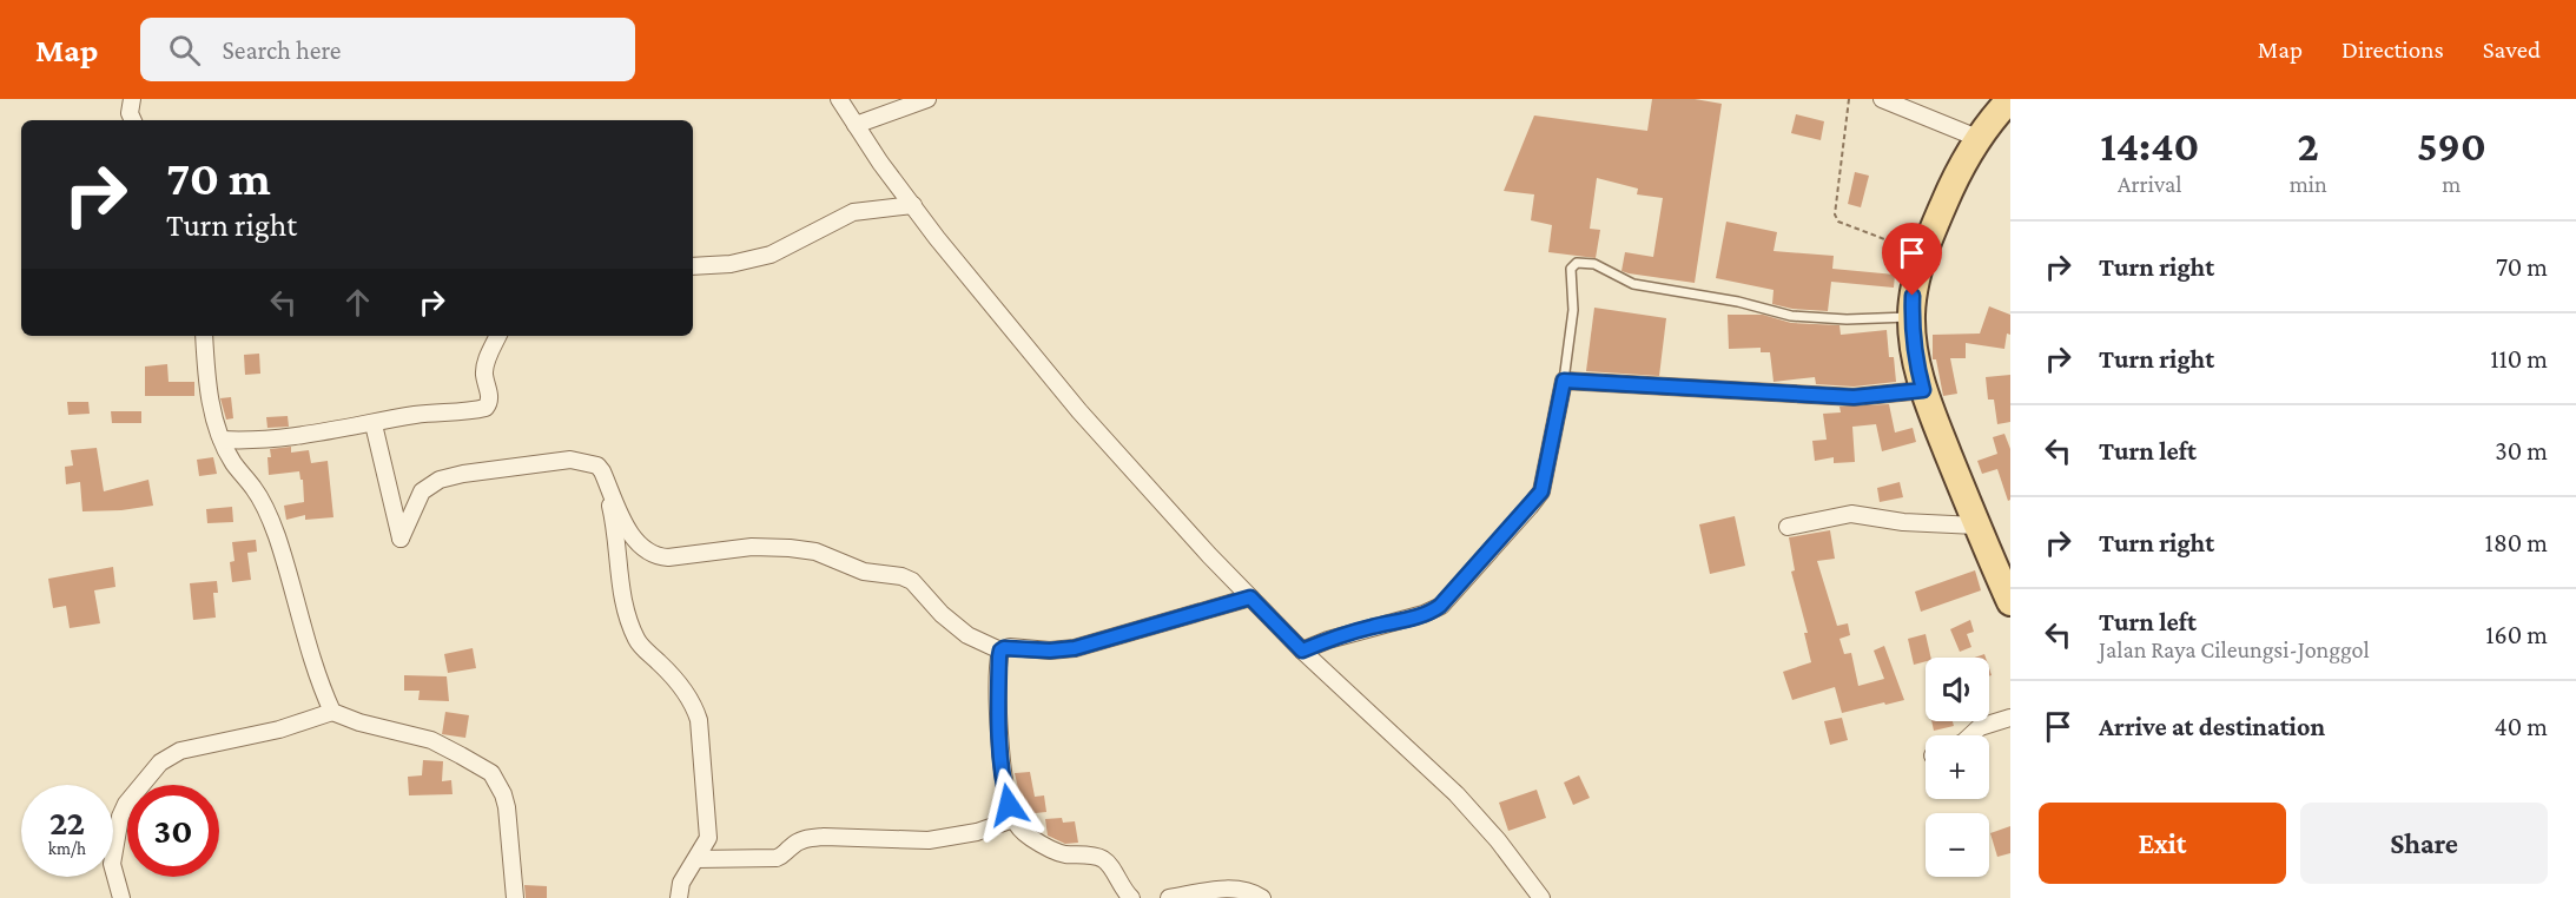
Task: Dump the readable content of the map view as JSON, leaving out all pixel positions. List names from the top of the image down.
{
  "page": {
    "header": "Map",
    "search": "Search here",
    "nav": ["Map", "Directions", "Saved"],
    "eta": [
      "14:40",
      "Arrival",
      "2",
      "min",
      "590",
      "m"
    ],
    "turn": ["70 m", "Turn right"],
    "list": [
      {
        "name": "Turn right",
        "value": "70 m"
      },
      {
        "name": "Turn right",
        "value": "110 m"
      },
      {
        "name": "Turn left",
        "value": "30 m"
      },
      {
        "name": "Turn right",
        "value": "180 m"
      },
      {
        "name": "Turn left",
        "note": "Jalan Raya Cileungsi-Jonggol",
        "value": "160 m"
      },
      {
        "name": "Arrive at destination",
        "value": "40 m"
      }
    ],
    "map_buttons": ["+", "−"],
    "speed": "22 km/h",
    "limit": "30",
    "buttons": ["Exit", "Share"]
  }
}
